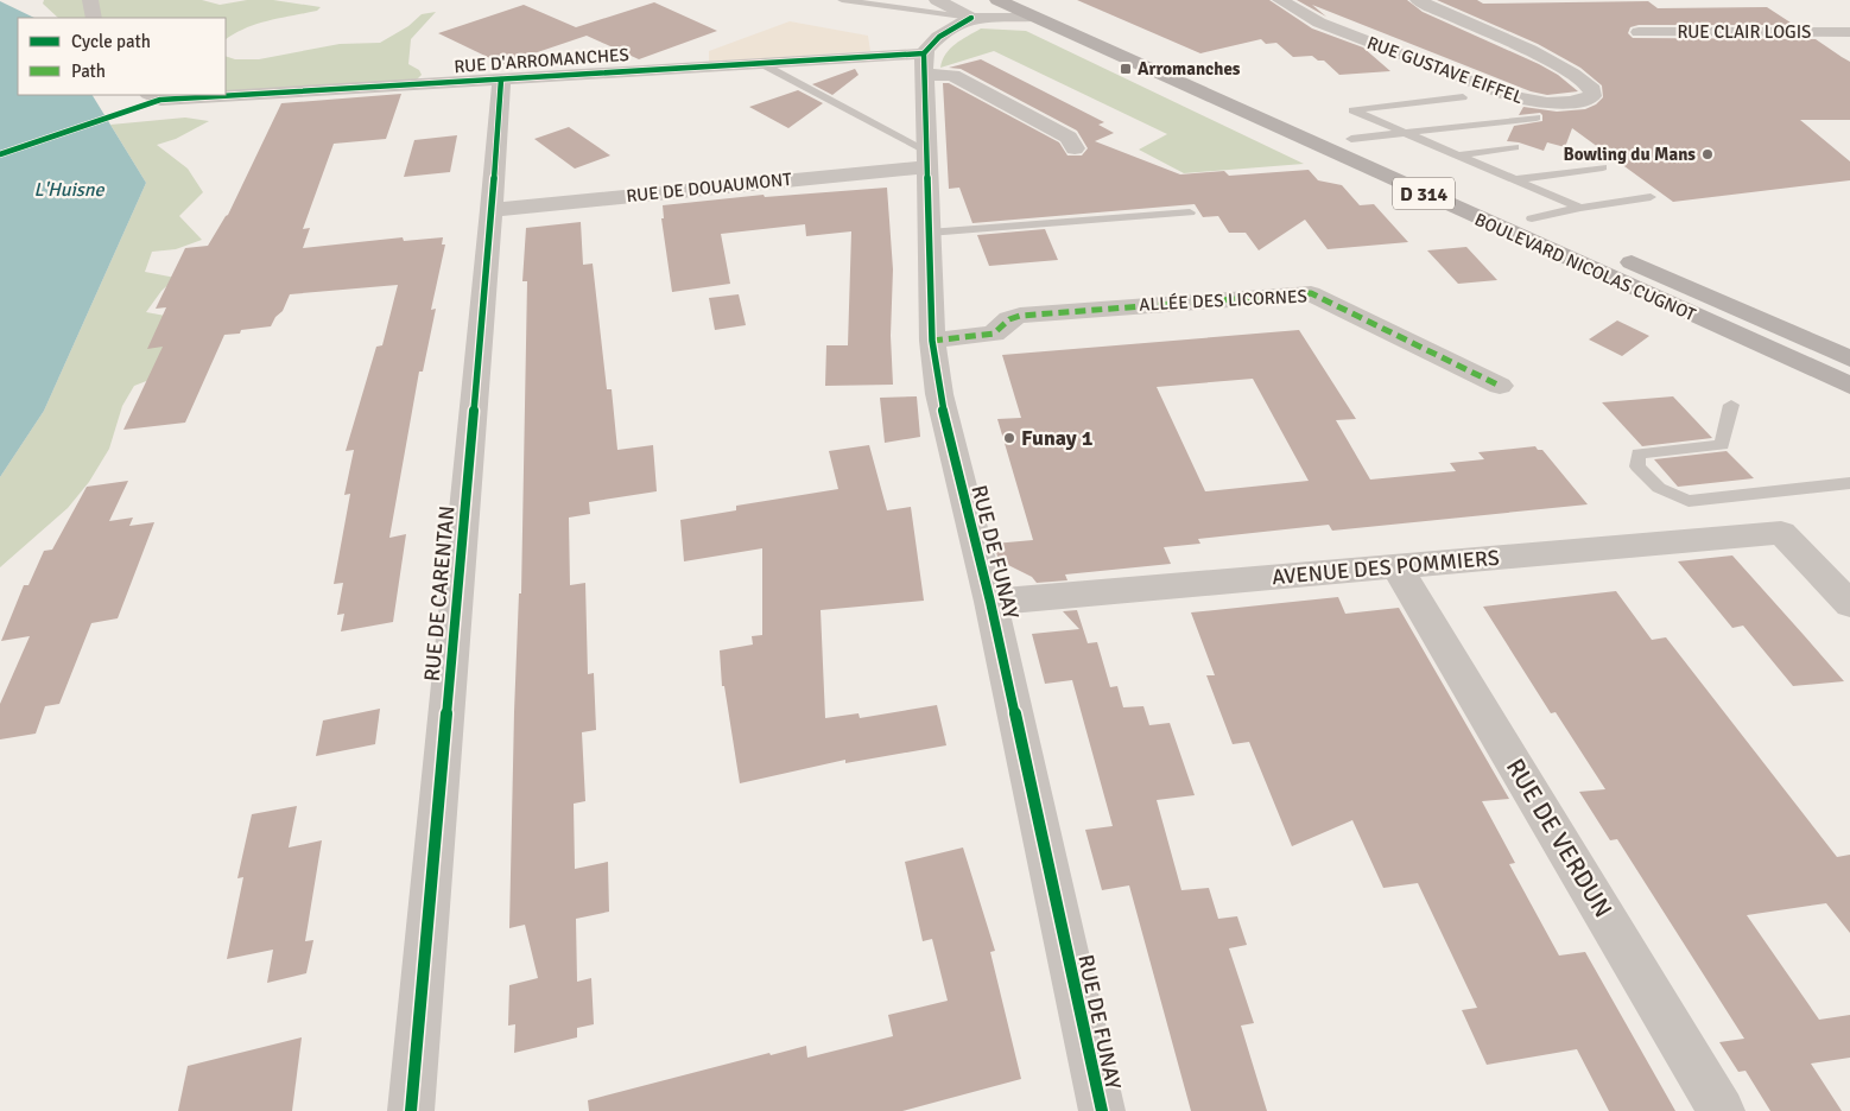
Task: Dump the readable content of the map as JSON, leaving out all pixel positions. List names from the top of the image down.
{
  "streets": {
    "main road": ["D 314", "BOULEVARD NICOLAS CUGNOT"],
    "street": [
      "RUE CLAIR LOGIS",
      "RUE D'ARROMANCHES",
      "RUE GUSTAVE EIFFEL",
      "RUE DE DOUAUMONT",
      "ALLÉE DES LICORNES",
      "RUE DE FUNAY",
      "AVENUE DES POMMIERS",
      "RUE DE CARENTAN",
      "RUE DE VERDUN"
    ]
  },
  "crossings": [
    ["RUE D'ARROMANCHES", "RUE DE FUNAY"],
    ["RUE D'ARROMANCHES", "RUE DE CARENTAN"],
    ["RUE DE DOUAUMONT", "RUE DE FUNAY"],
    ["RUE DE DOUAUMONT", "RUE DE CARENTAN"],
    ["ALLÉE DES LICORNES", "RUE DE FUNAY"],
    ["RUE DE FUNAY", "AVENUE DES POMMIERS"],
    ["AVENUE DES POMMIERS", "RUE DE VERDUN"]
  ],
  "water": ["L'Huisne"],
  "places": {
    "transit": ["Arromanches"],
    "other": ["Bowling du Mans", "Funay 1"]
  },
  "legend": ["Cycle path", "Path"]
}
